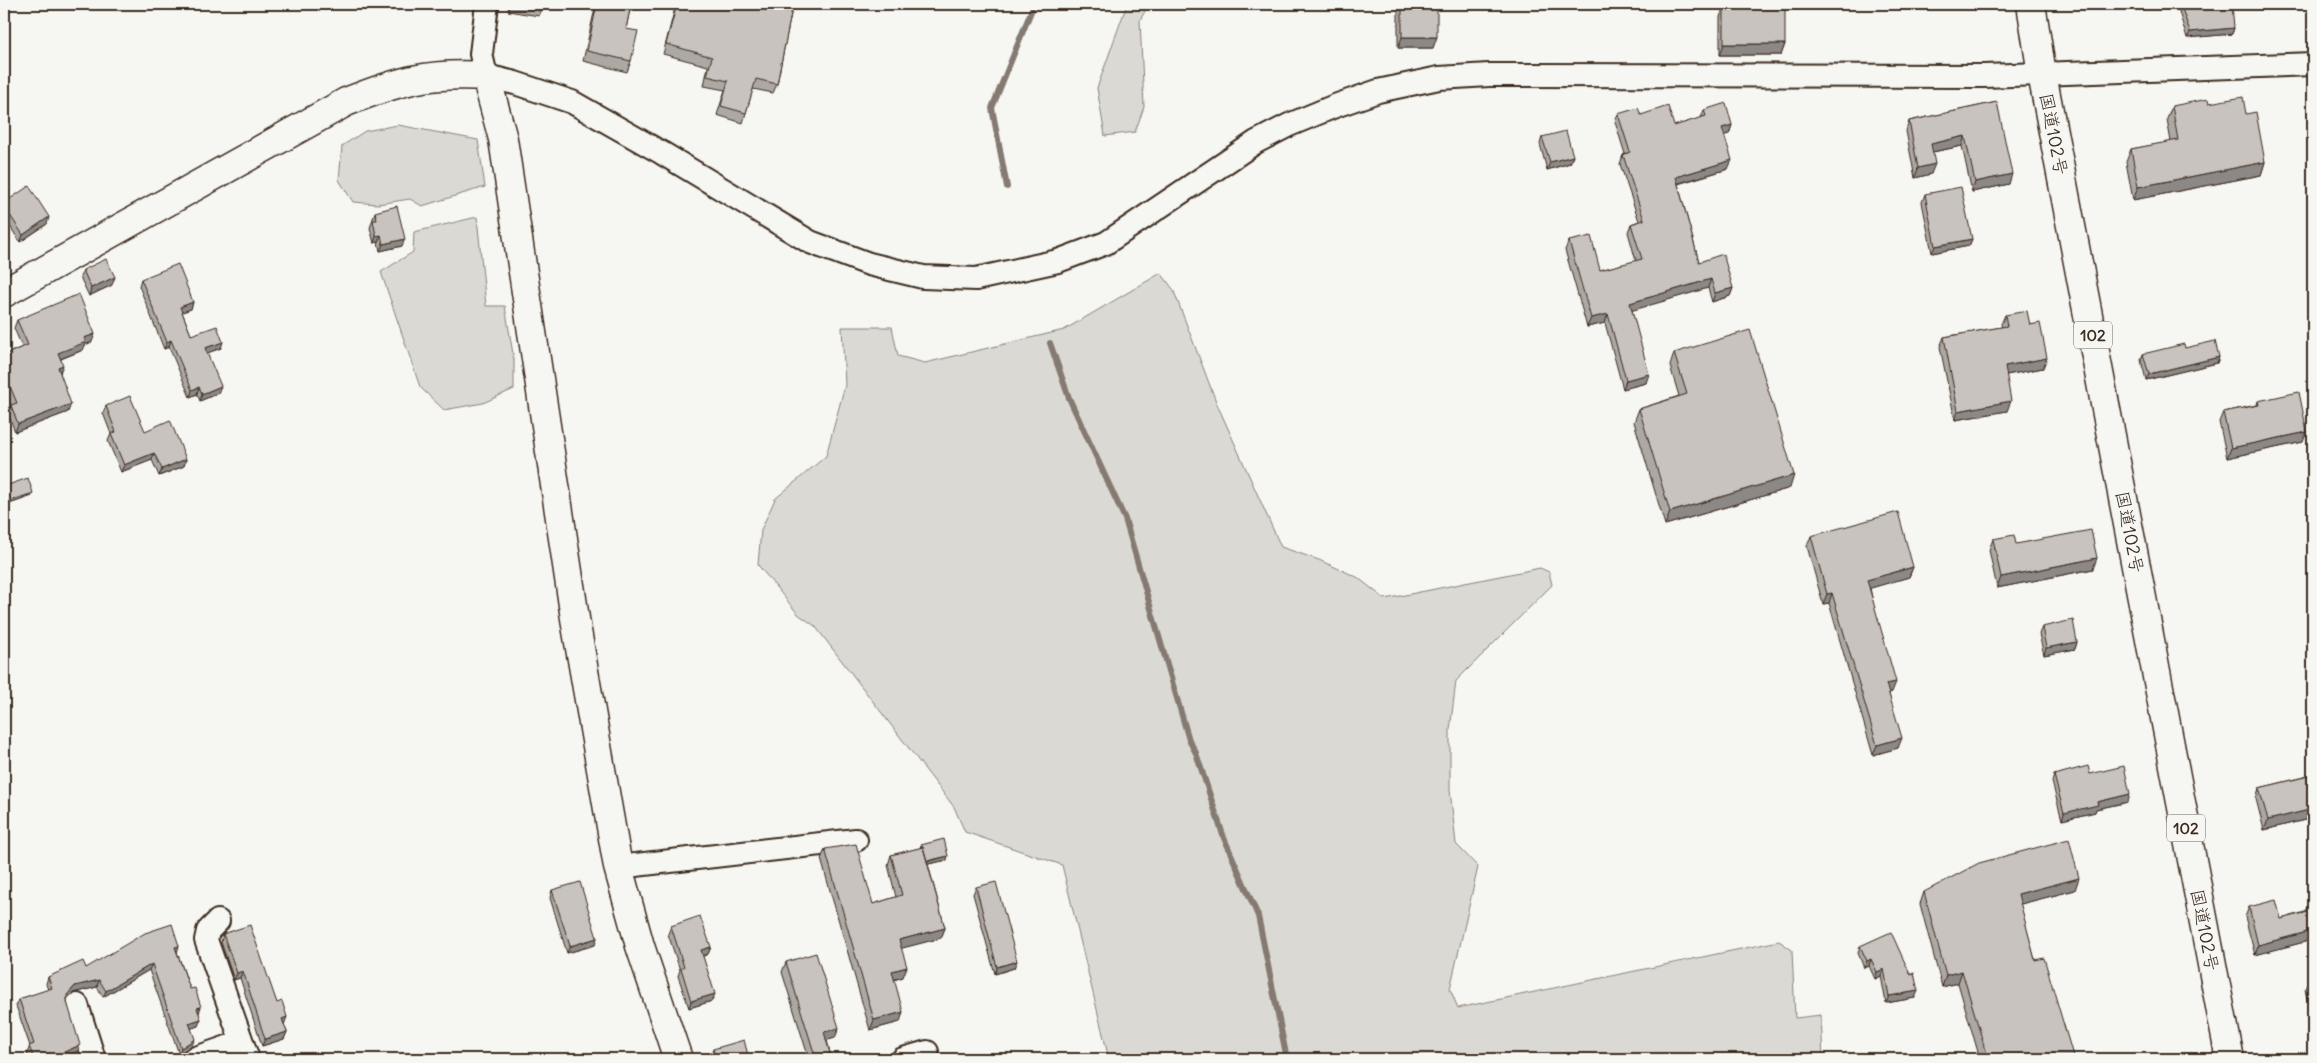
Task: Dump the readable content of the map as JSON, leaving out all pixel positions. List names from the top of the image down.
{
  "streets": {
    "main road": ["国道102号", "102"]
  }
}
